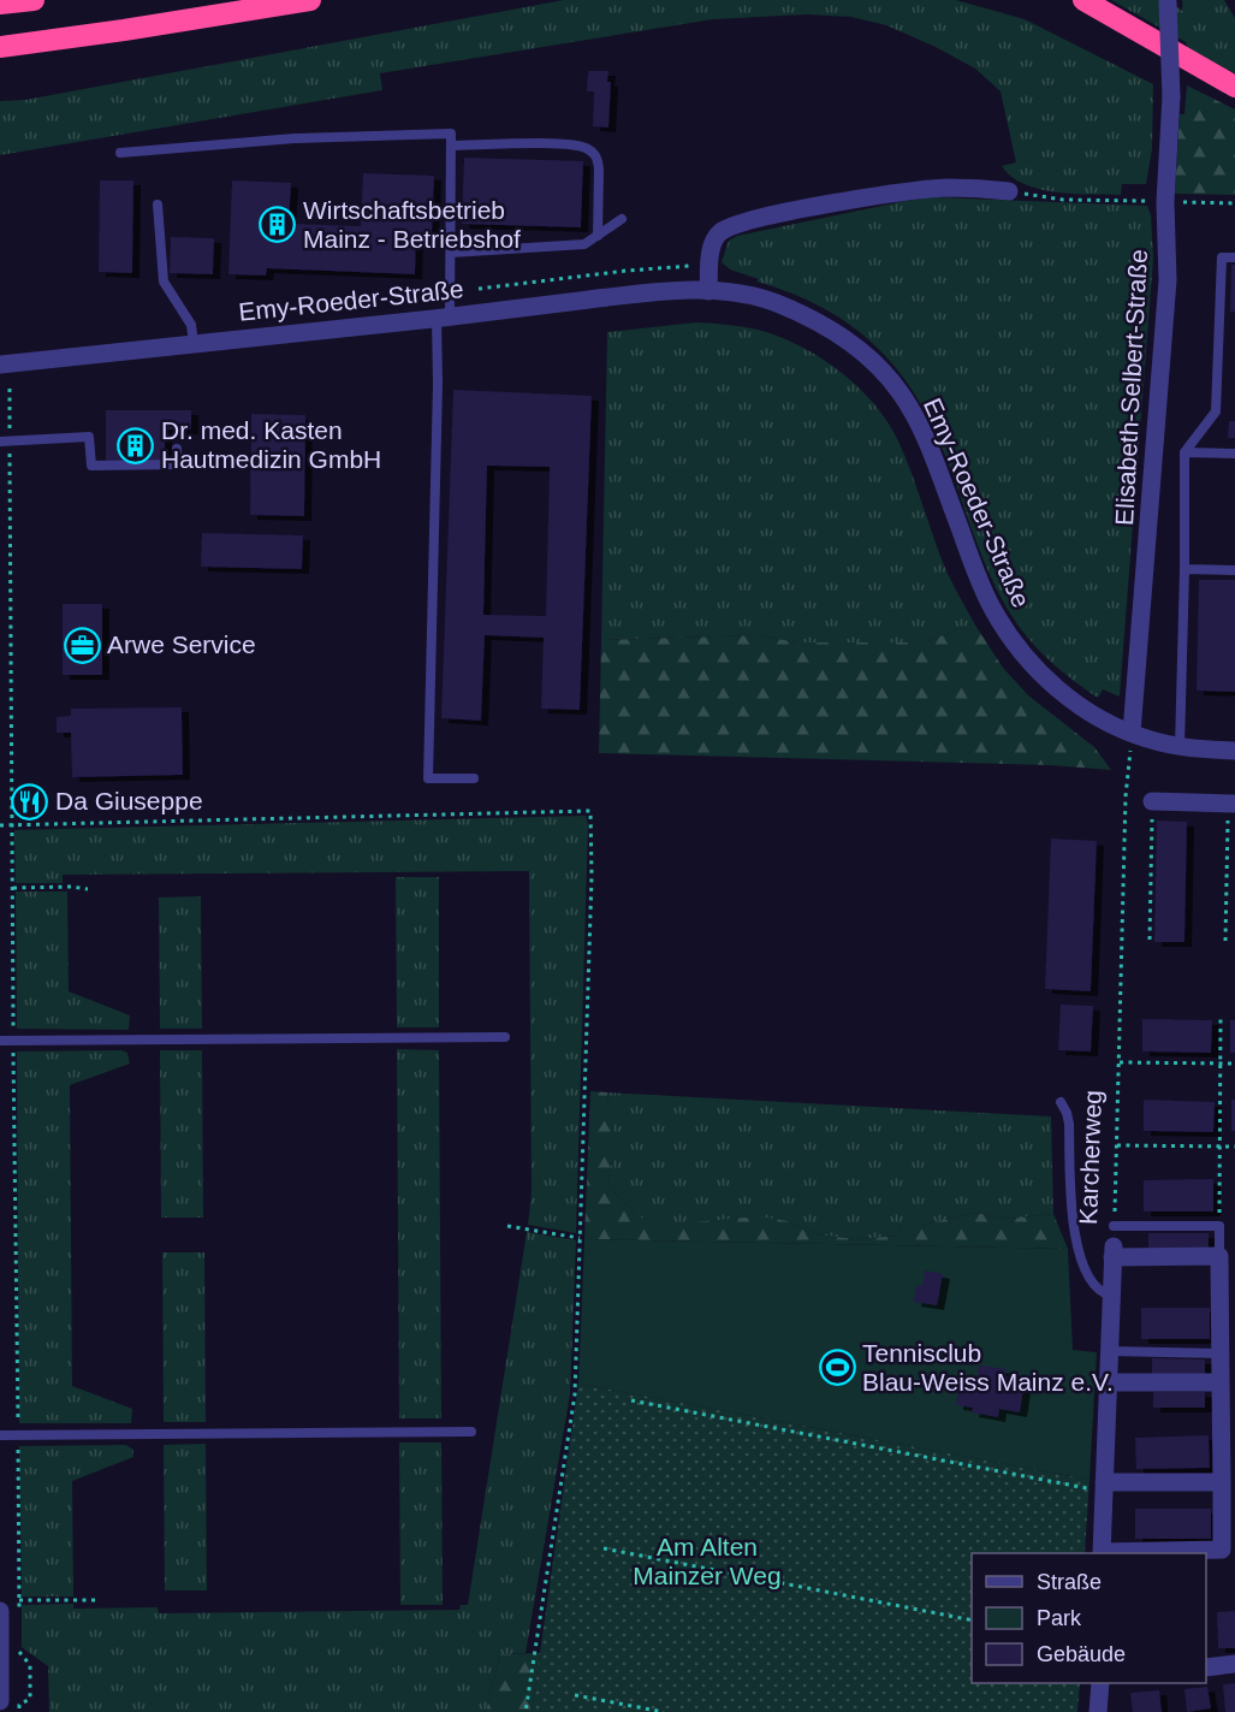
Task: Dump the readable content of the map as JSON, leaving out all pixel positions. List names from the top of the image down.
{
  "streets": {
    "street": ["Emy-Roeder-Straße", "Elisabeth-Selbert-Straße", "Karcherweg"]
  },
  "crossings": [
    ["Emy-Roeder-Straße", "Elisabeth-Selbert-Straße"]
  ],
  "parks": ["Am Alten Mainzer Weg"],
  "places": {
    "building": ["Wirtschaftsbetrieb Mainz - Betriebshof", "Dr. med. Kasten Hautmedizin GmbH"],
    "office": ["Arwe Service"],
    "restaurant": ["Da Giuseppe"],
    "sports": ["Tennisclub Blau-Weiss Mainz e.V."]
  },
  "legend": ["Straße", "Park", "Gebäude"]
}
